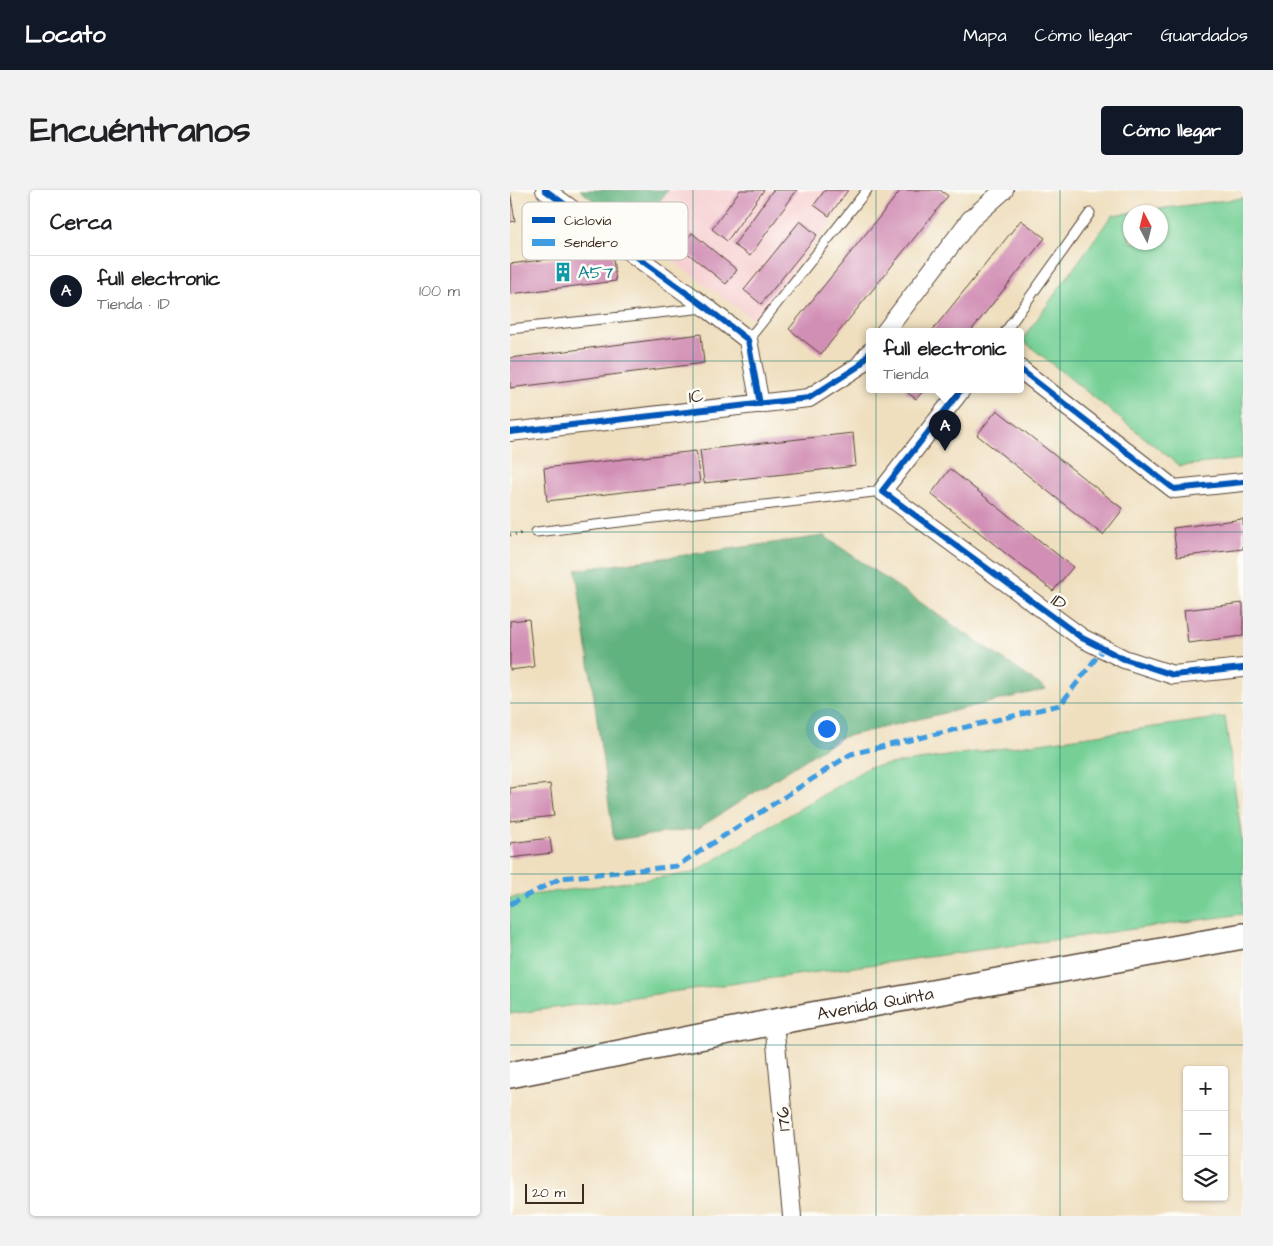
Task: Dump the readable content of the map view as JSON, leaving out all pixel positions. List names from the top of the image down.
{
  "streets": {
    "main road": ["Avenida Quinta"],
    "street": ["1C", "1D", "176"]
  },
  "crossings": [
    ["Avenida Quinta", "176"]
  ],
  "places": {
    "building": ["A57"]
  },
  "legend": ["Ciclovía", "Sendero"],
  "scale_bar": "20 m",
  "north": "top",
  "page": {
    "header": "Locato",
    "nav": ["Mapa", "Cómo llegar", "Guardados"],
    "title": "Encuéntranos",
    "buttons": "Cómo llegar",
    "heading": "Cerca",
    "list": [
      {
        "mark": "A",
        "name": "full electronic",
        "note": "Tienda · 1D",
        "value": "100 m"
      }
    ],
    "popup": ["full electronic", "Tienda"],
    "pins": "A",
    "map_buttons": ["+", "−"],
    "scale": "20 m"
  }
}
